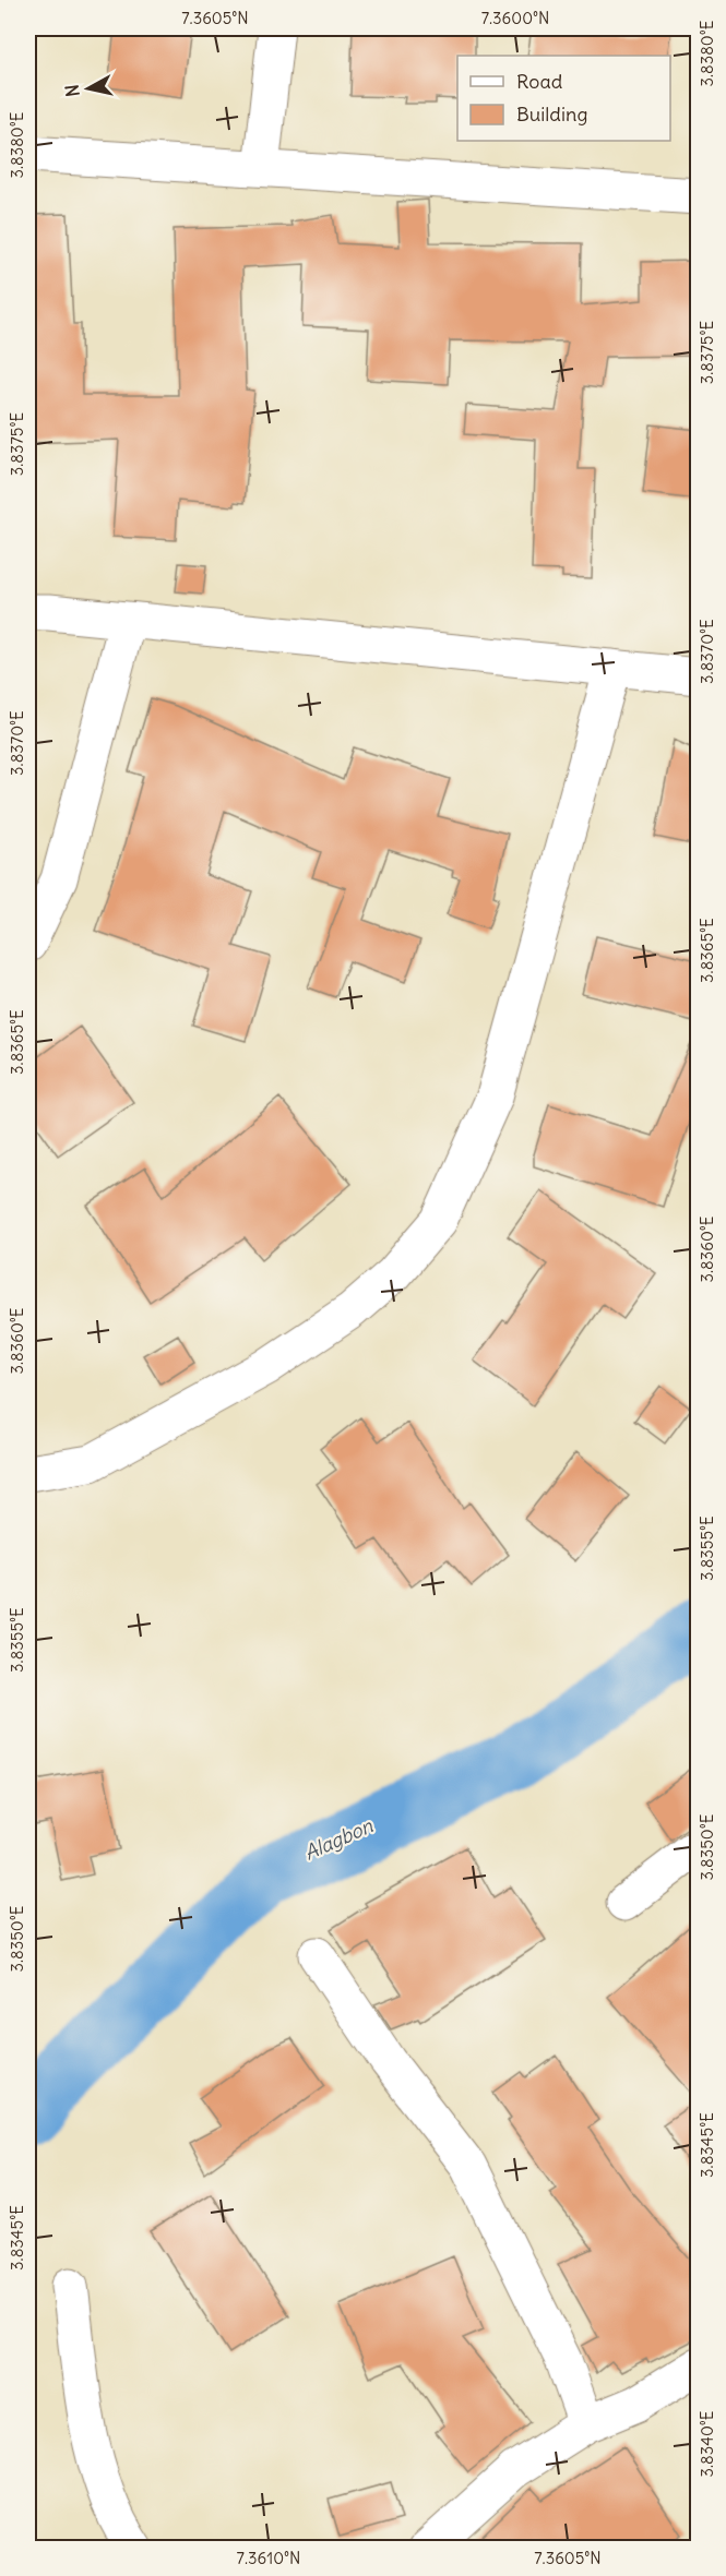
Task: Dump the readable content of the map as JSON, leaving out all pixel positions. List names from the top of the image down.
{
  "water": ["Alagbon"],
  "legend": ["Road", "Building"],
  "north": "left",
  "coordinates": [
    "7.3605°N",
    "7.3600°N",
    "3.8380°E",
    "3.8375°E",
    "3.8370°E",
    "3.8365°E",
    "3.8360°E",
    "3.8355°E",
    "3.8350°E",
    "3.8345°E",
    "3.8340°E",
    "7.3610°N"
  ]
}
